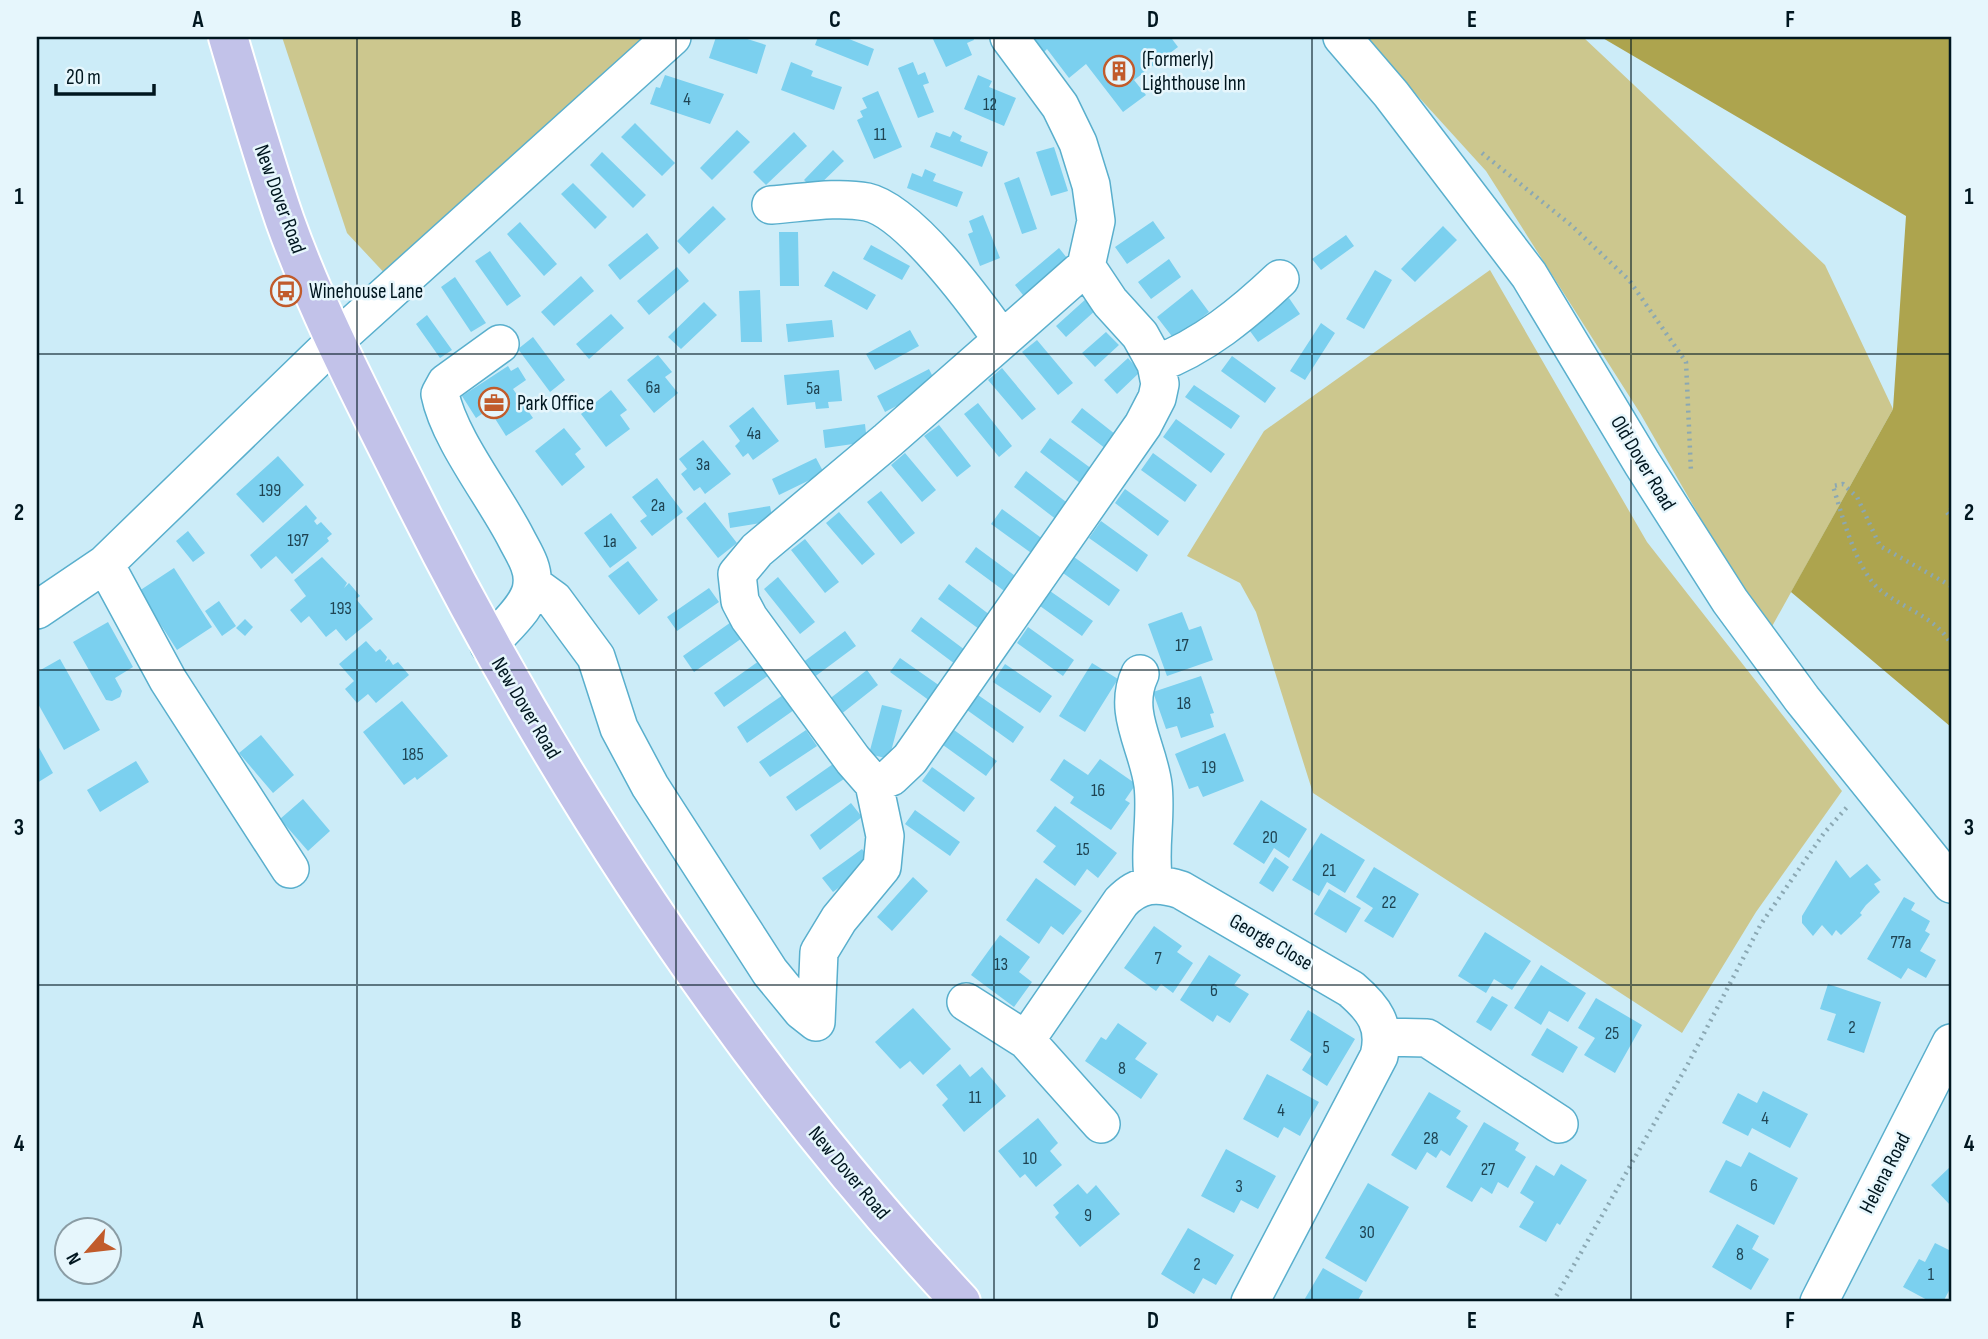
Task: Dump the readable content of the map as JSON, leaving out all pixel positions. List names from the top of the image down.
{
  "streets": {
    "main road": ["New Dover Road"],
    "street": ["Old Dover Road", "George Close", "Helena Road"]
  },
  "places": {
    "building": ["(Formerly) Lighthouse Inn"],
    "bus stop": ["Winehouse Lane"],
    "office": ["Park Office"]
  },
  "house_numbers": [
    "4",
    "12",
    "11",
    "6a",
    "5a",
    "4a",
    "3a",
    "199",
    "2a",
    "197",
    "1a",
    "193",
    "17",
    "18",
    "185",
    "19",
    "16",
    "20",
    "15",
    "21",
    "22",
    "77a",
    "7",
    "13",
    "6",
    "2",
    "25",
    "5",
    "8",
    "11",
    "4",
    "4",
    "28",
    "10",
    "27",
    "6",
    "3",
    "9",
    "30",
    "8",
    "2",
    "1"
  ],
  "scale_bar": "20 m",
  "north": "bottom left",
  "grid": {
    "columns": [
      "A",
      "B",
      "C",
      "D",
      "E",
      "F"
    ],
    "rows": [
      "1",
      "2",
      "3",
      "4"
    ]
  }
}
